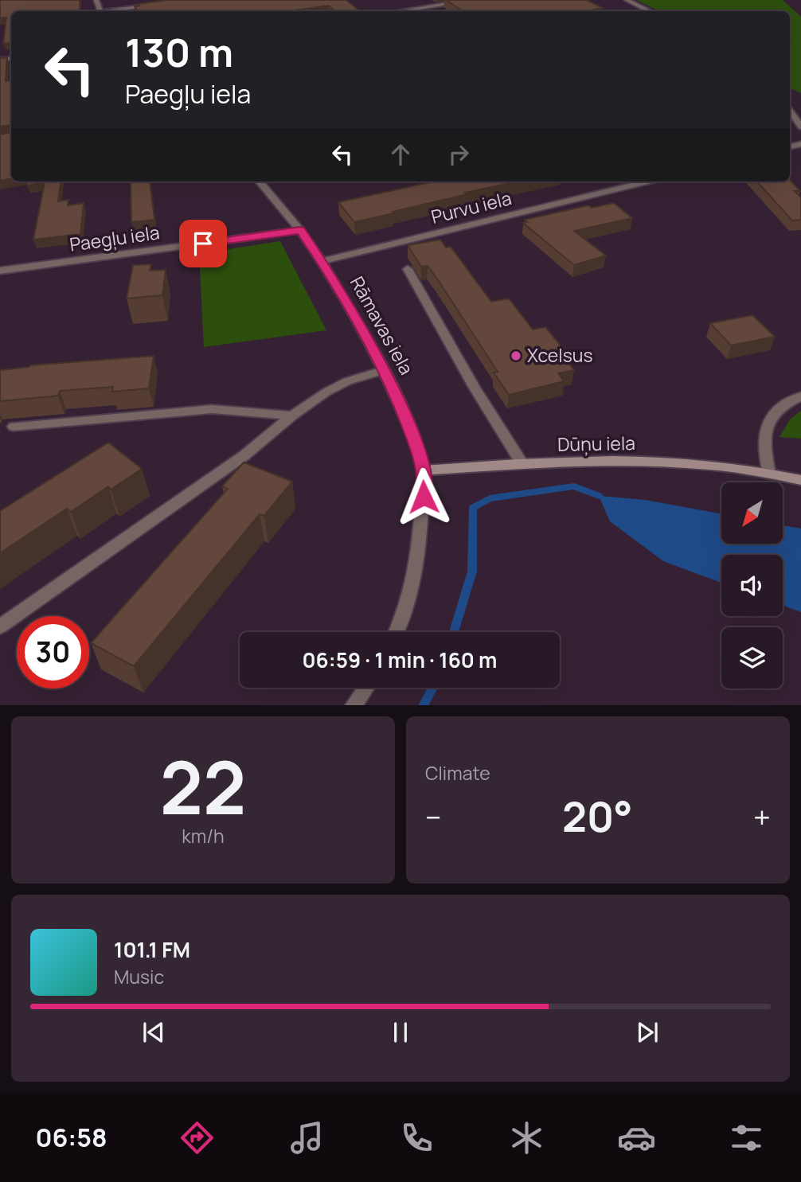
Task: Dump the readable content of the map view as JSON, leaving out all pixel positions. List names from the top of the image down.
{
  "streets": {
    "main road": ["Dūņu iela"],
    "street": ["Purvu iela", "Paegļu iela", "Rāmavas iela"]
  },
  "crossings": [
    ["Purvu iela", "Rāmavas iela"],
    ["Paegļu iela", "Rāmavas iela"],
    ["Rāmavas iela", "Dūņu iela"]
  ],
  "places": ["Xcelsus"],
  "north": "bottom left",
  "page": {
    "turn": ["130 m", "Paegļu iela"],
    "limit": "30",
    "trip": "06:59 · 1 min · 160 m",
    "tile": [
      ["22", "km/h"],
      "Climate"
    ],
    "heat": ["−", "20°", "+"],
    "song": ["101.1 FM", "Music"],
    "tabs": "06:58"
  }
}
